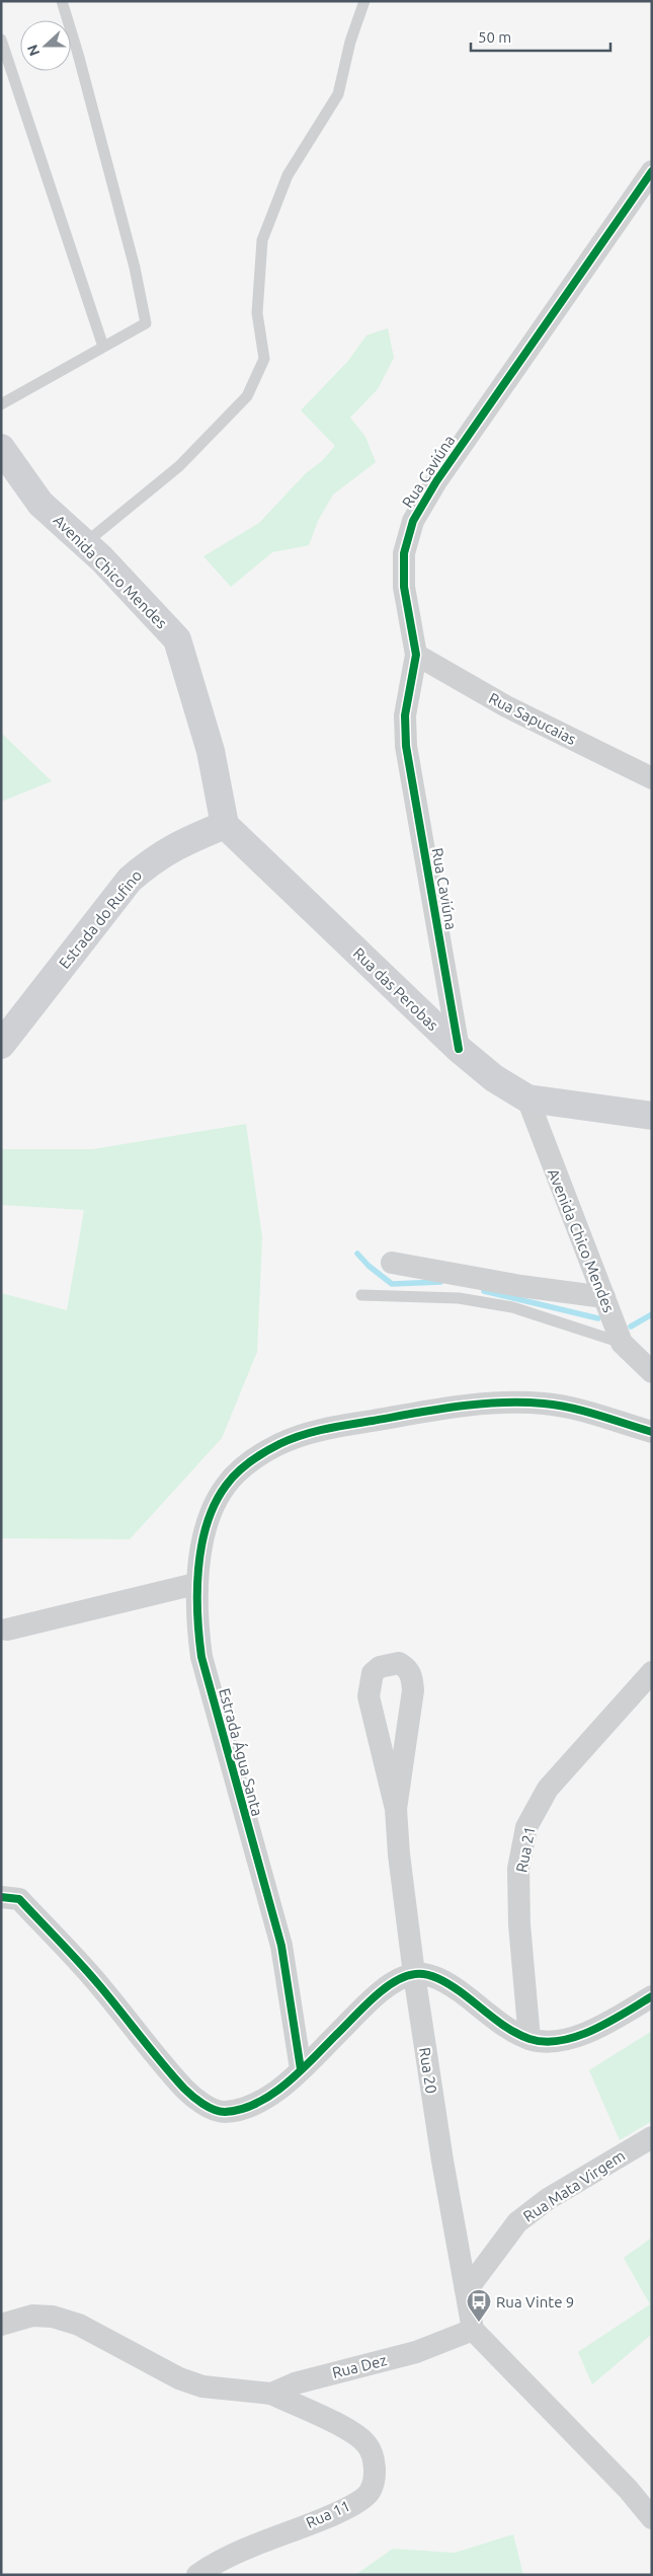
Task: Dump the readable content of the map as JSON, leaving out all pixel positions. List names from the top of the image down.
{
  "streets": {
    "street": [
      "Rua Caviúna",
      "Avenida Chico Mendes",
      "Rua Sapucaias",
      "Estrada do Rufino",
      "Rua das Perobas",
      "Estrada Água Santa",
      "Rua 21",
      "Rua 20",
      "Rua Mata Virgem",
      "Rua Dez",
      "Rua 11"
    ]
  },
  "crossings": [
    ["Rua Caviúna", "Rua Sapucaias"],
    ["Rua Caviúna", "Rua das Perobas"],
    ["Avenida Chico Mendes", "Estrada do Rufino"],
    ["Avenida Chico Mendes", "Rua das Perobas"],
    ["Estrada do Rufino", "Rua das Perobas"],
    ["Rua 20", "Rua Mata Virgem"],
    ["Rua 20", "Rua Dez"],
    ["Rua Dez", "Rua 11"]
  ],
  "places": {
    "bus stop": ["Rua Vinte 9"]
  },
  "scale_bar": "50 m",
  "north": "left"
}
